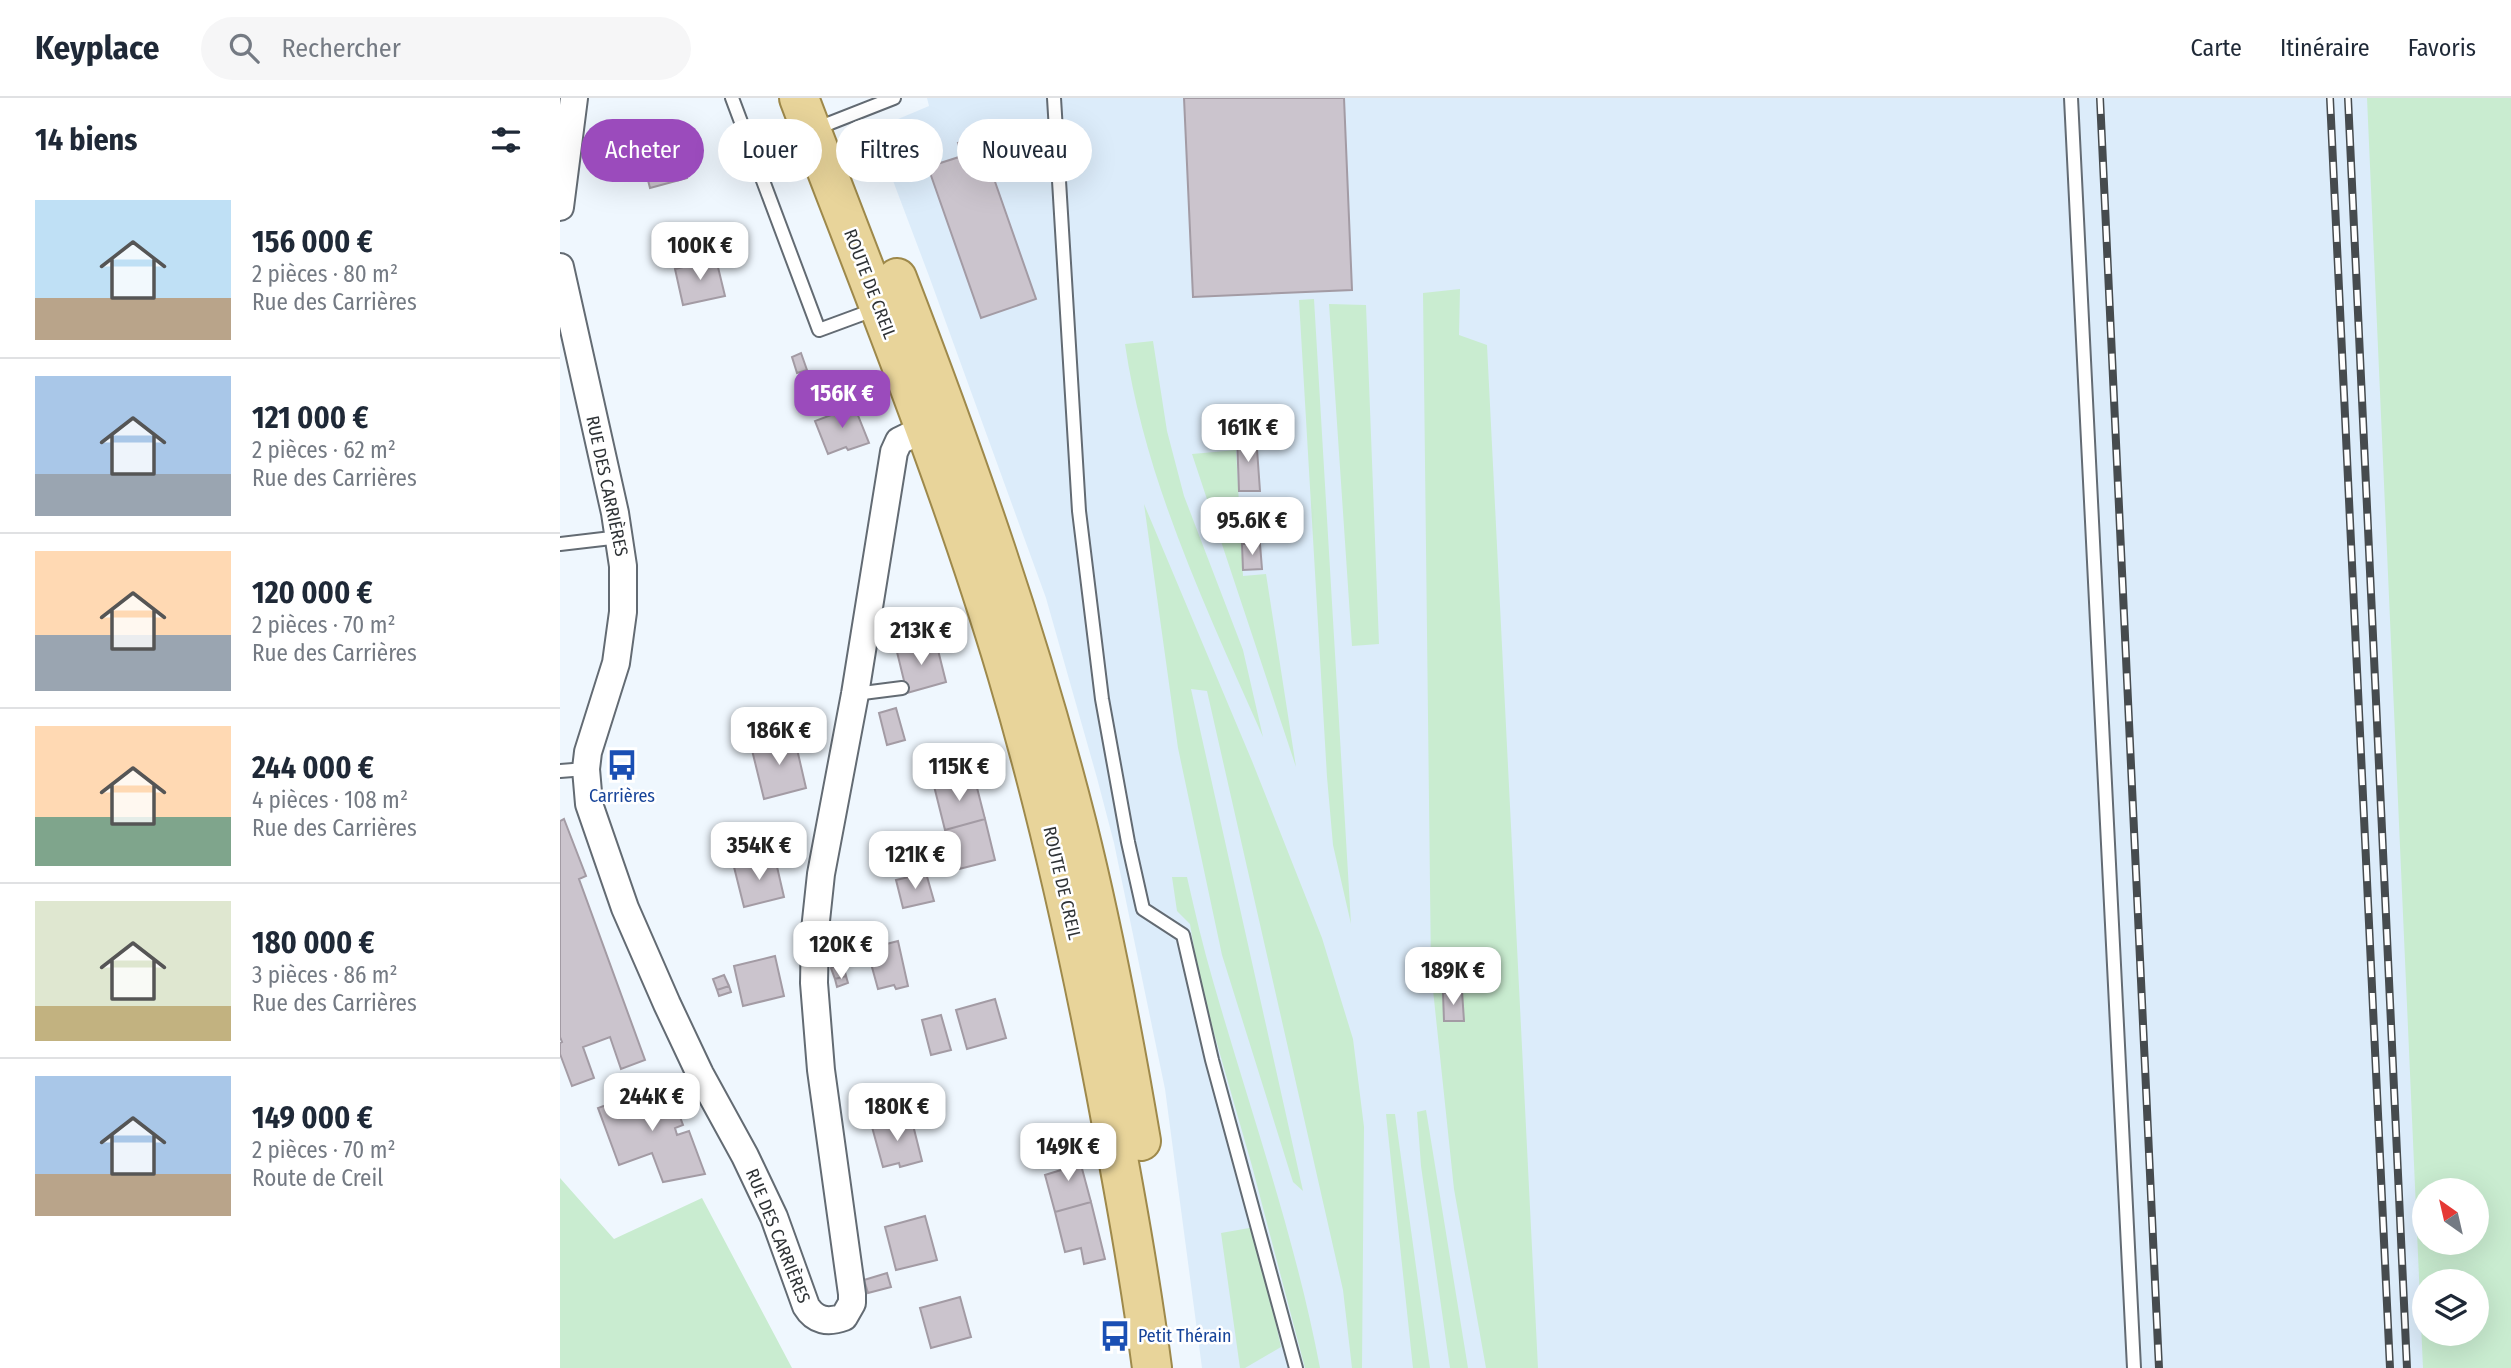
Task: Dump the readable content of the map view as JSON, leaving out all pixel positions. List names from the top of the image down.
{
  "streets": {
    "main road": ["ROUTE DE CREIL"],
    "street": ["RUE DES CARRIÈRES"]
  },
  "crossings": [
    ["ROUTE DE CREIL", "RUE DES CARRIÈRES"]
  ],
  "places": {
    "bus stop": ["Carrières", "Petit Thérain"]
  },
  "north": "top left",
  "page": {
    "header": "Keyplace",
    "search": "Rechercher",
    "nav": ["Carte", "Itinéraire", "Favoris"],
    "heading": "14 biens",
    "chip": [
      "Acheter",
      "Louer",
      "Filtres",
      "Nouveau"
    ],
    "list": [
      {
        "name": "156 000 €",
        "note": "2 pièces · 80 m² · Rue des Carrières"
      },
      {
        "name": "121 000 €",
        "note": "2 pièces · 62 m² · Rue des Carrières"
      },
      {
        "name": "120 000 €",
        "note": "2 pièces · 70 m² · Rue des Carrières"
      },
      {
        "name": "244 000 €",
        "note": "4 pièces · 108 m² · Rue des Carrières"
      },
      {
        "name": "180 000 €",
        "note": "3 pièces · 86 m² · Rue des Carrières"
      },
      {
        "name": "149 000 €",
        "note": "2 pièces · 70 m² · Route de Creil"
      }
    ],
    "price": [
      "100K €",
      "156K €",
      "161K €",
      "95.6K €",
      "213K €",
      "186K €",
      "115K €",
      "354K €",
      "121K €",
      "120K €",
      "189K €",
      "244K €",
      "180K €",
      "149K €"
    ]
  }
}
